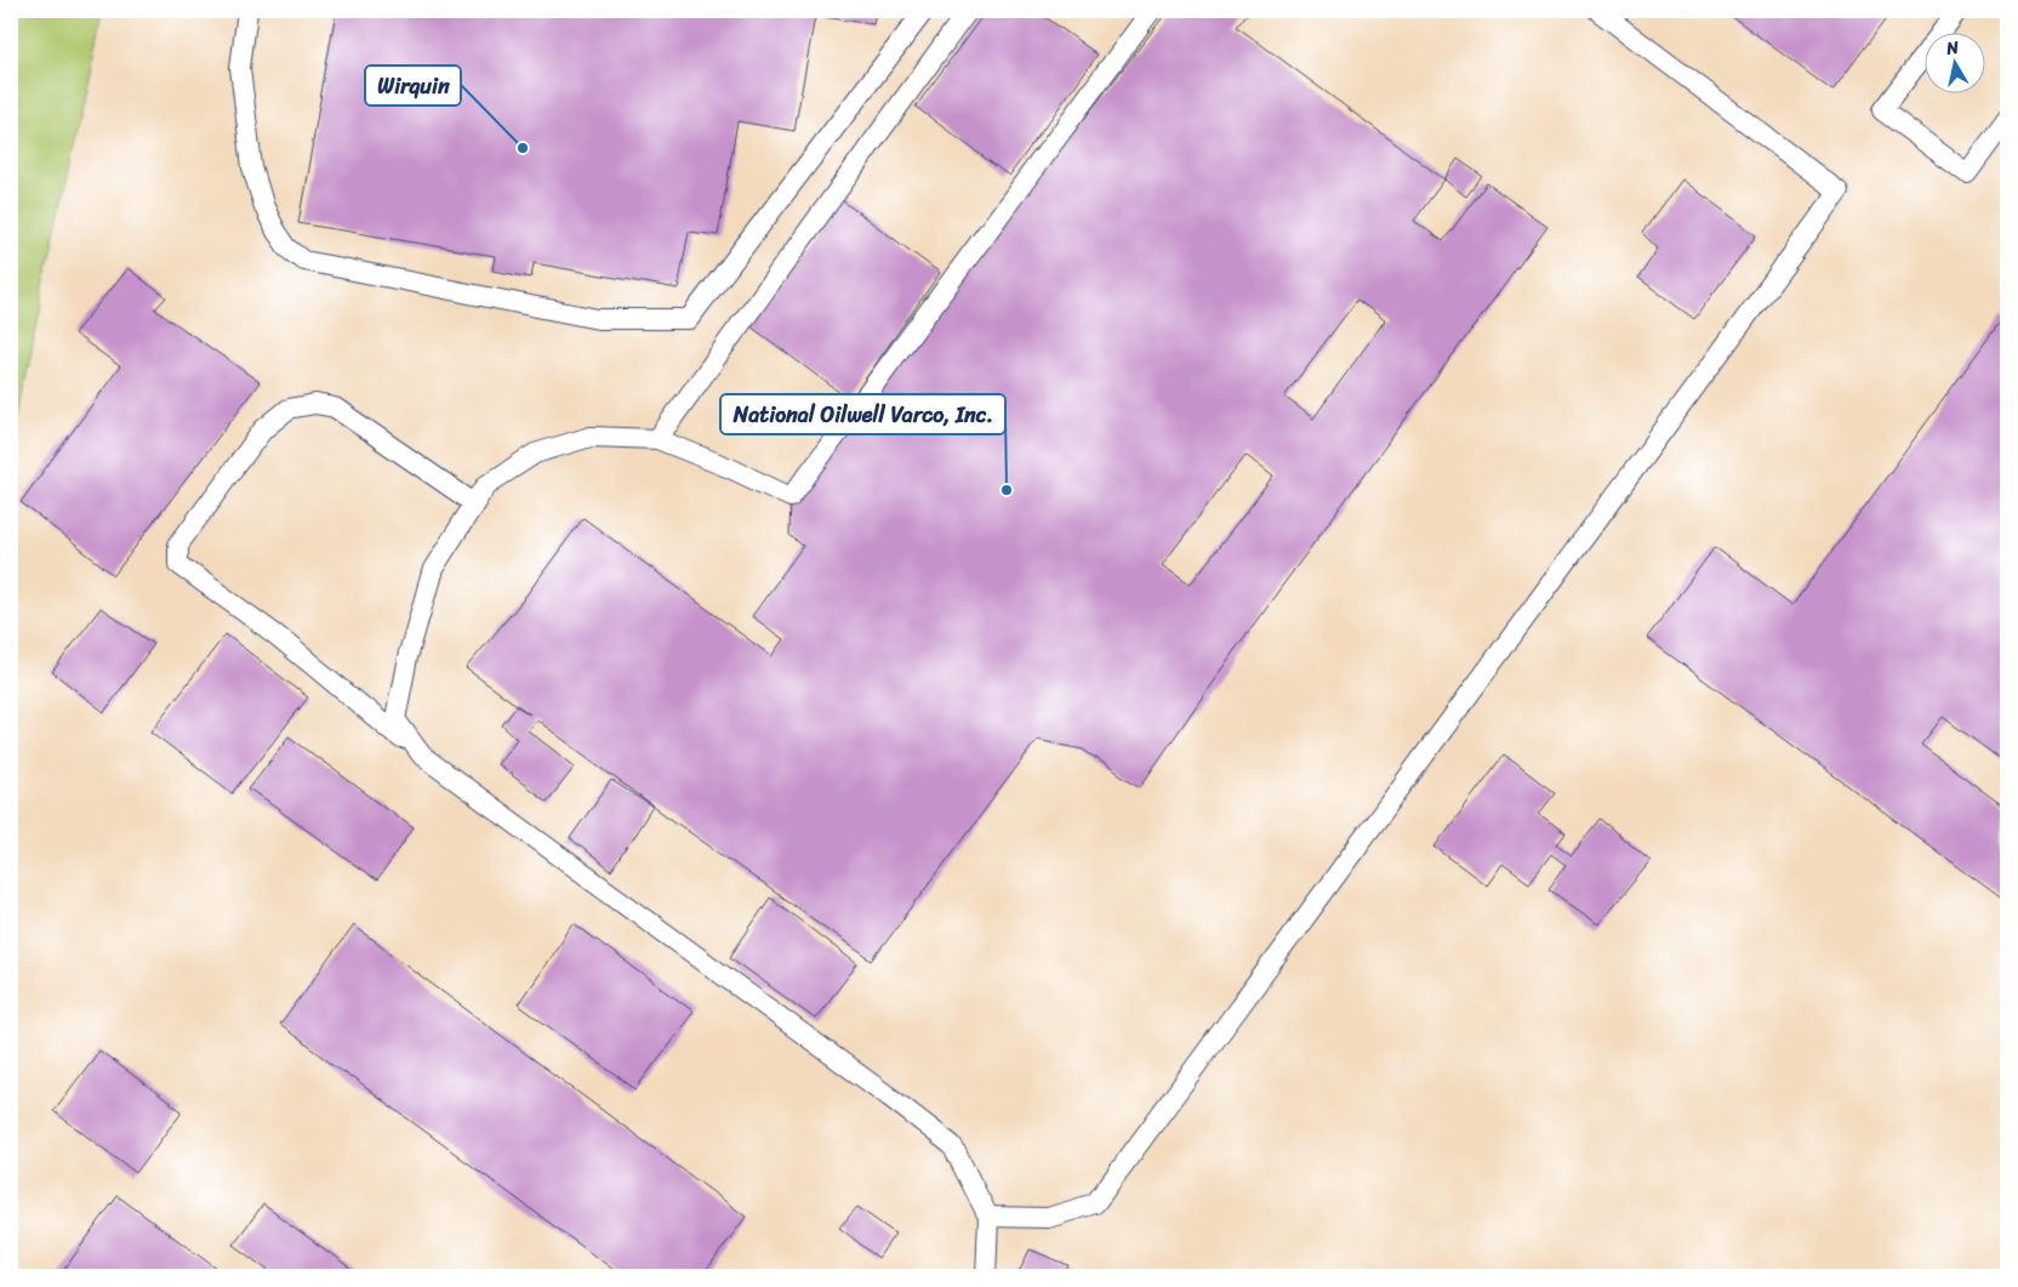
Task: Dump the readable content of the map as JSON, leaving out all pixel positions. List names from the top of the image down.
{
  "places": ["Wirquin", "National Oilwell Varco, Inc."],
  "north": "top"
}
